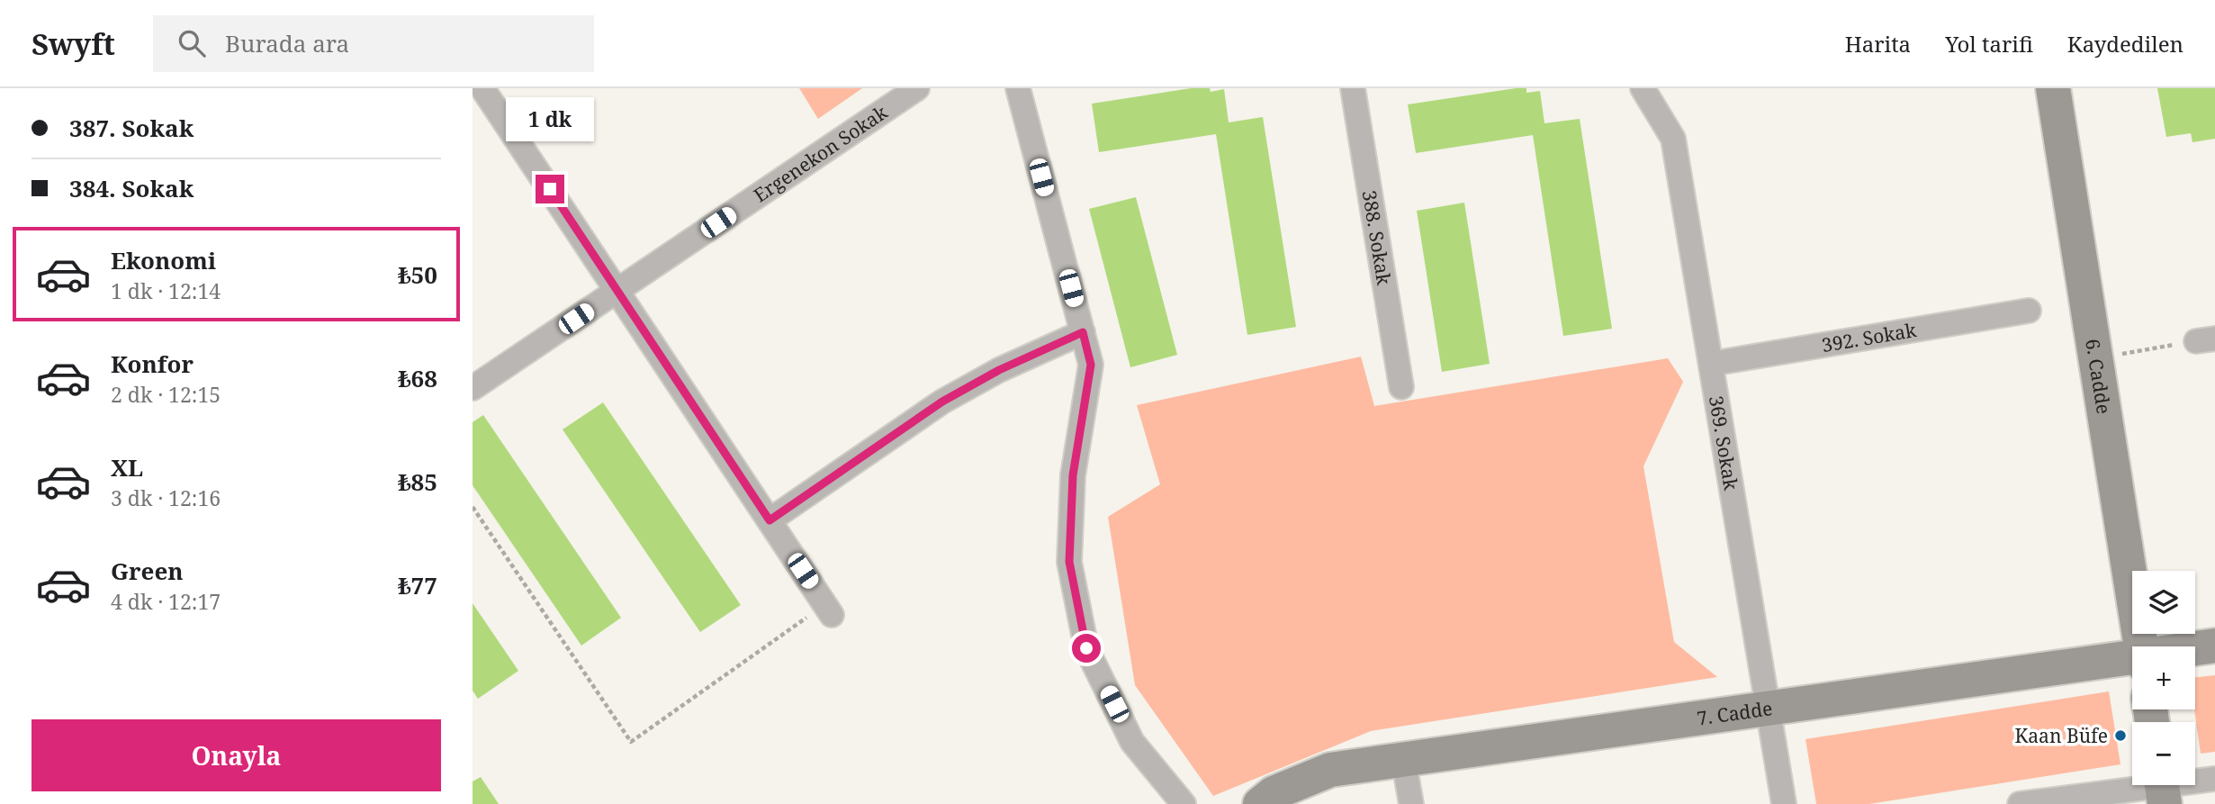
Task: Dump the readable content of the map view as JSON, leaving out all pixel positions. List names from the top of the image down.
{
  "streets": {
    "street": [
      "Ergenekon Sokak",
      "388. Sokak",
      "392. Sokak",
      "6. Cadde",
      "369. Sokak",
      "7. Cadde"
    ]
  },
  "crossings": [
    ["392. Sokak", "369. Sokak"],
    ["369. Sokak", "7. Cadde"]
  ],
  "places": ["Kaan Büfe"],
  "page": {
    "header": "Swyft",
    "search": "Burada ara",
    "nav": ["Harita", "Yol tarifi", "Kaydedilen"],
    "banner": ["387. Sokak", "384. Sokak"],
    "bubble": "1 dk",
    "list": [
      {
        "name": "Ekonomi",
        "note": "1 dk · 12:14",
        "value": "₺50"
      },
      {
        "name": "Konfor",
        "note": "2 dk · 12:15",
        "value": "₺68"
      },
      {
        "name": "XL",
        "note": "3 dk · 12:16",
        "value": "₺85"
      },
      {
        "name": "Green",
        "note": "4 dk · 12:17",
        "value": "₺77"
      }
    ],
    "map_buttons": ["+", "−"],
    "buttons": "Onayla"
  }
}
